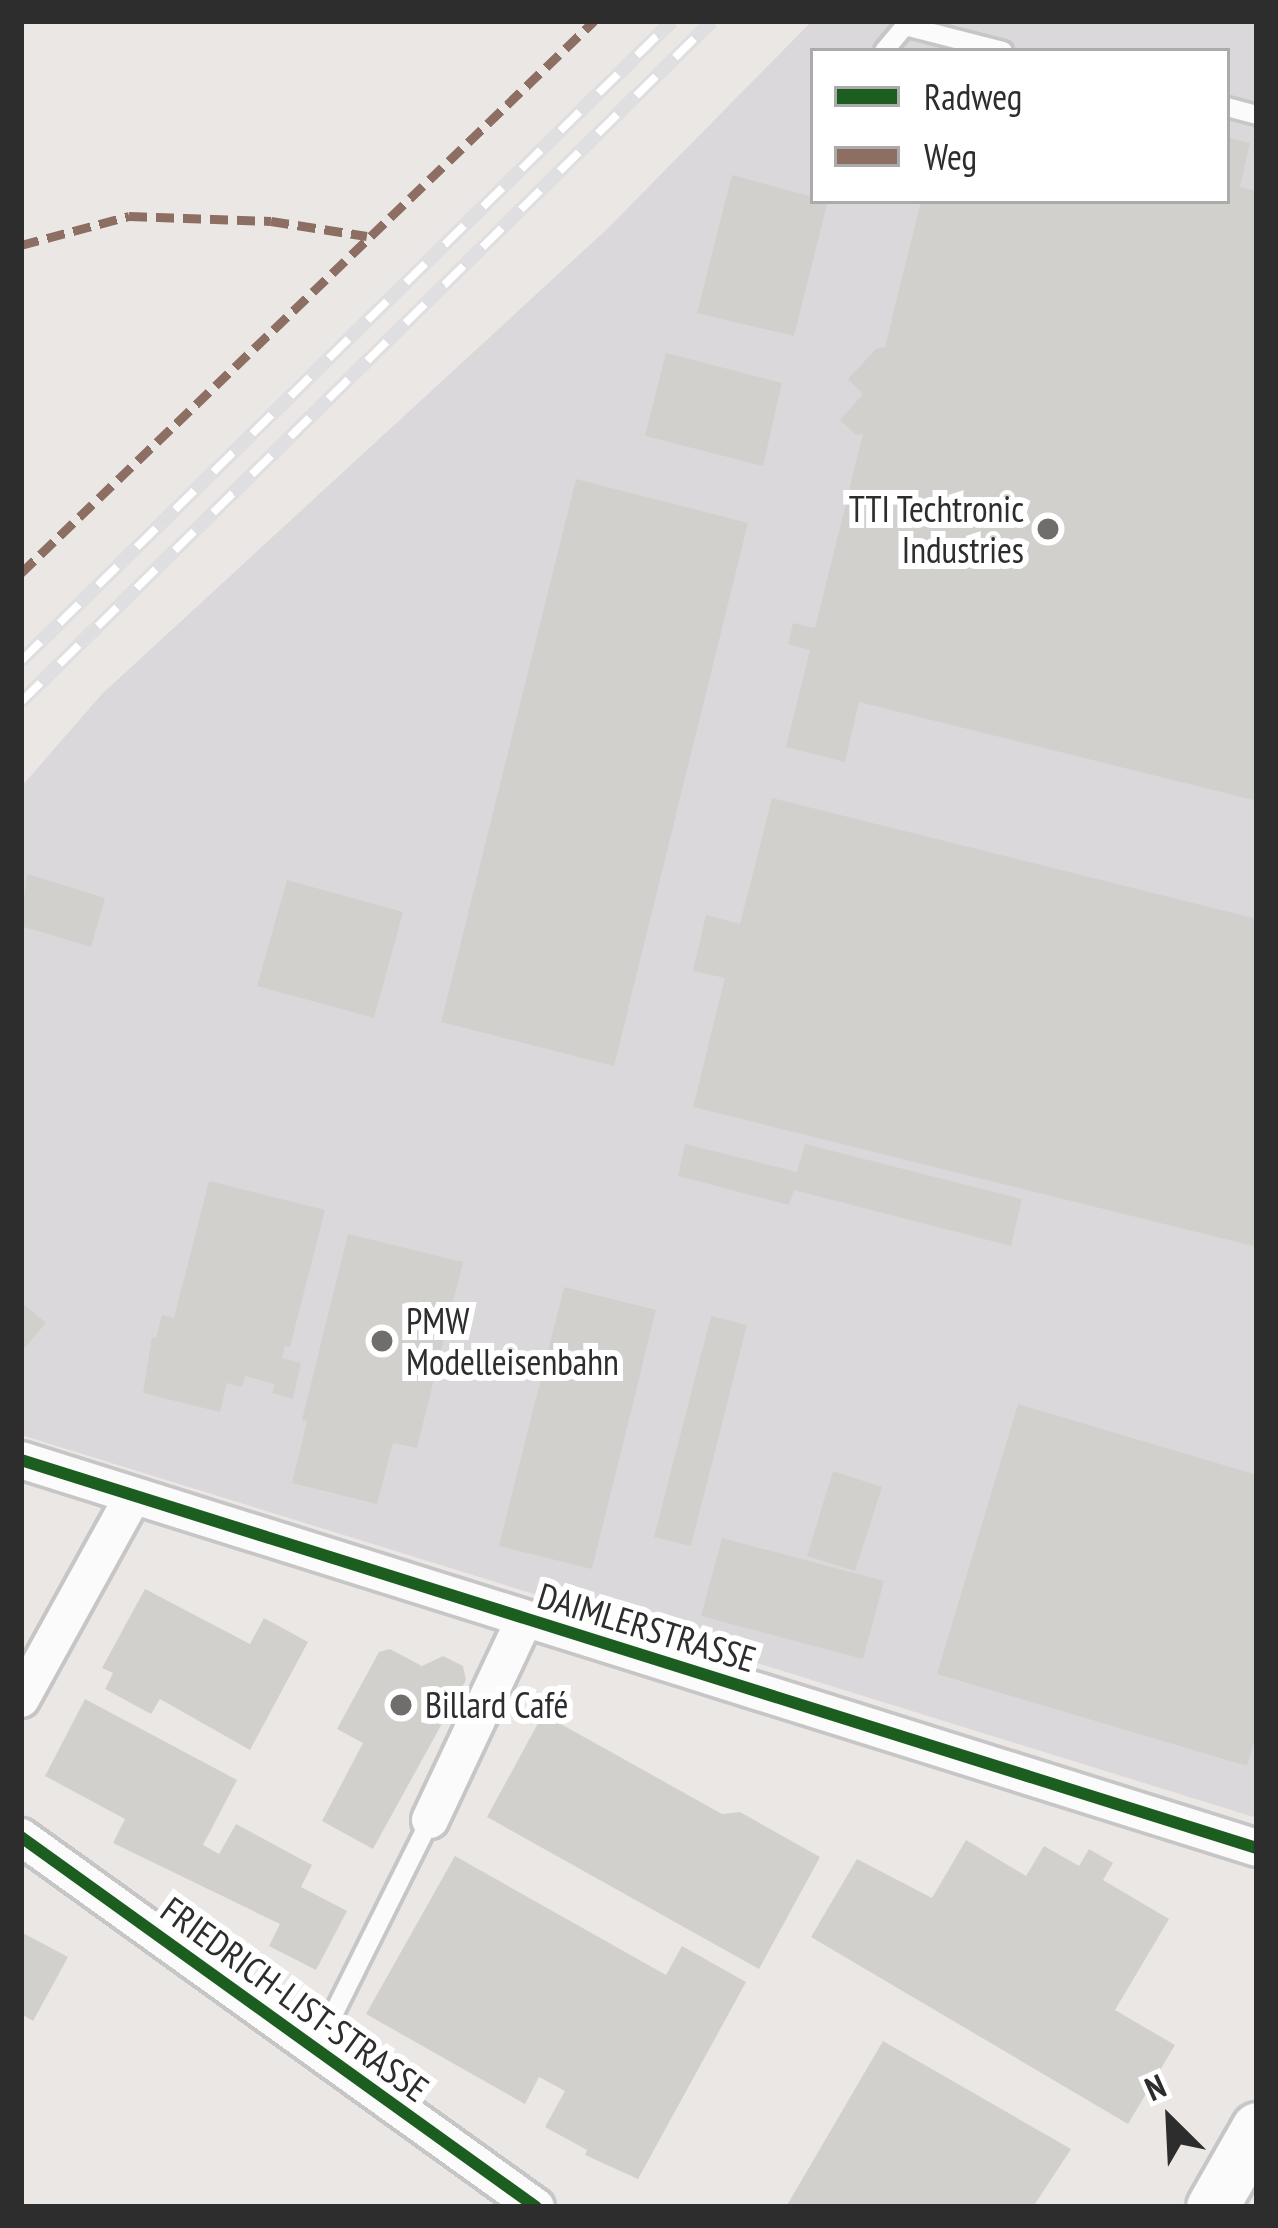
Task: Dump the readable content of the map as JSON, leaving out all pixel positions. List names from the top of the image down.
{
  "streets": {
    "street": ["DAIMLERSTRASSE", "FRIEDRICH-LIST-STRASSE"]
  },
  "places": ["TTI Techtronic Industries", "PMW Modelleisenbahn", "Billard Café"],
  "legend": ["Radweg", "Weg"],
  "north": "top left"
}
